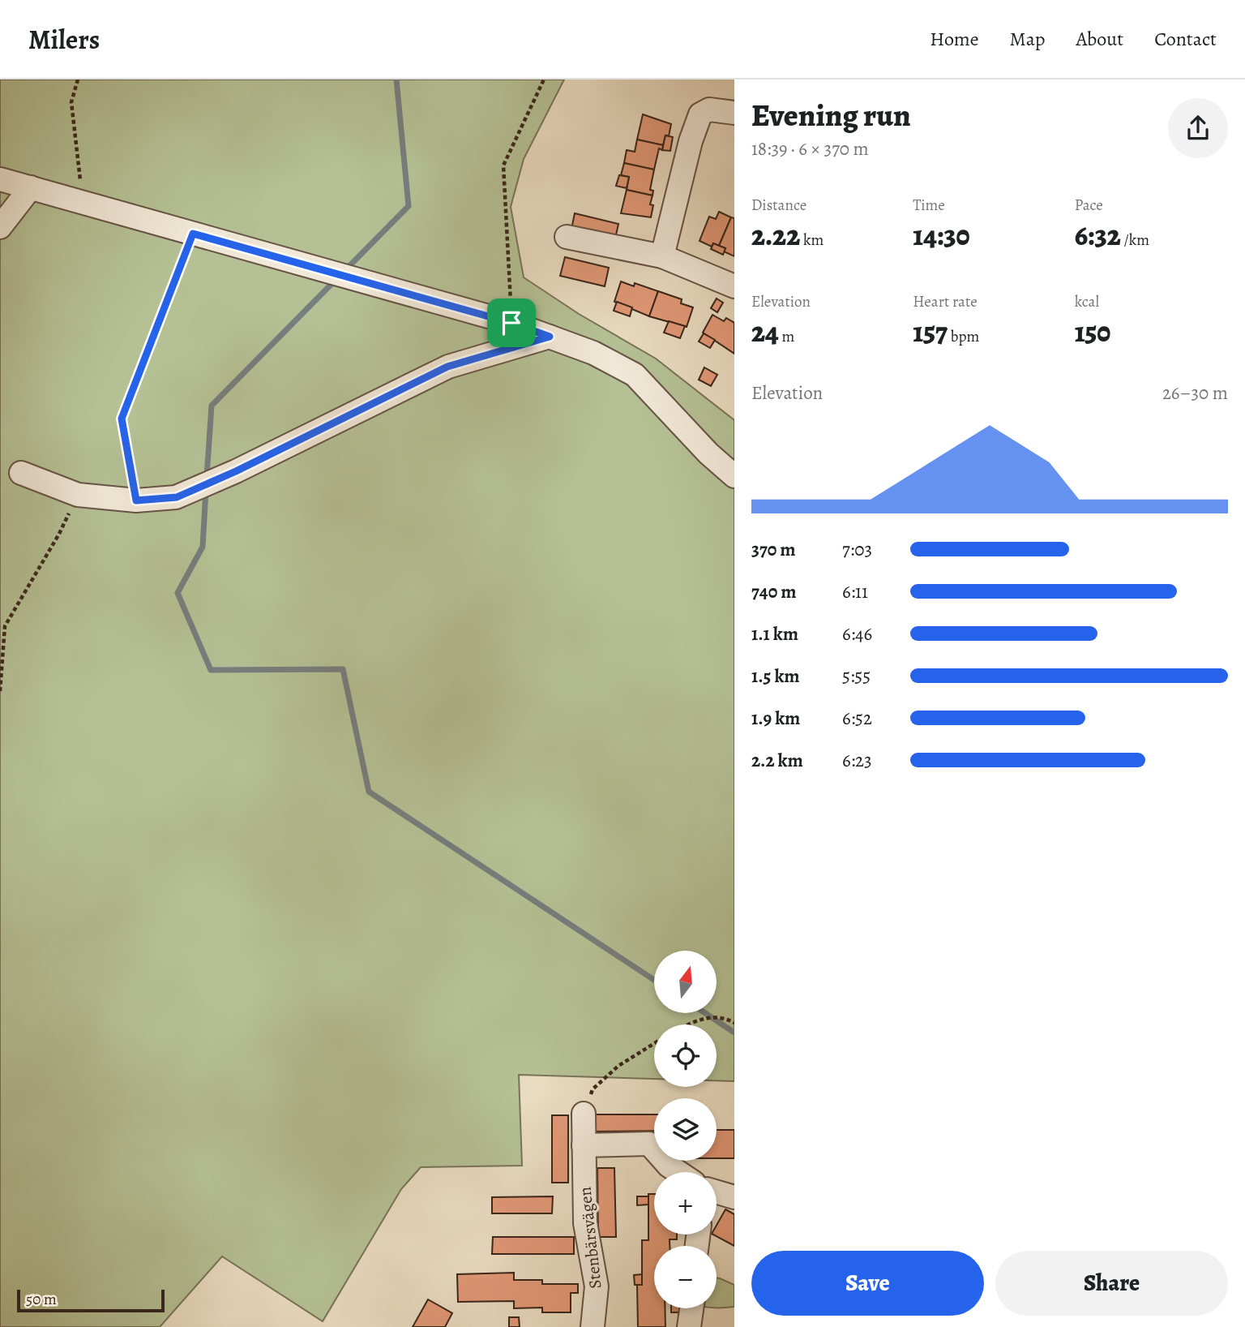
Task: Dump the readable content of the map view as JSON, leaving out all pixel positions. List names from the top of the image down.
{
  "streets": {
    "lane": ["Stenbärsvägen"]
  },
  "scale_bar": "50 m",
  "north": "top",
  "page": {
    "header": "Milers",
    "nav": [
      "Home",
      "Map",
      "About",
      "Contact"
    ],
    "heading": ["Evening run", "18:39 · 6 × 370 m"],
    "stats": [
      ["Distance", "2.22 km"],
      ["Time", "14:30"],
      ["Pace", "6:32 /km"],
      ["Elevation", "24 m"],
      ["Heart rate", "157 bpm"],
      ["kcal", "150"]
    ],
    "chart": ["Elevation", "26–30 m"],
    "list": [
      {
        "name": "370 m",
        "note": "7:03"
      },
      {
        "name": "740 m",
        "note": "6:11"
      },
      {
        "name": "1.1 km",
        "note": "6:46"
      },
      {
        "name": "1.5 km",
        "note": "5:55"
      },
      {
        "name": "1.9 km",
        "note": "6:52"
      },
      {
        "name": "2.2 km",
        "note": "6:23"
      }
    ],
    "map_buttons": ["+", "−"],
    "buttons": ["Save", "Share"],
    "scale": "50 m"
  }
}
